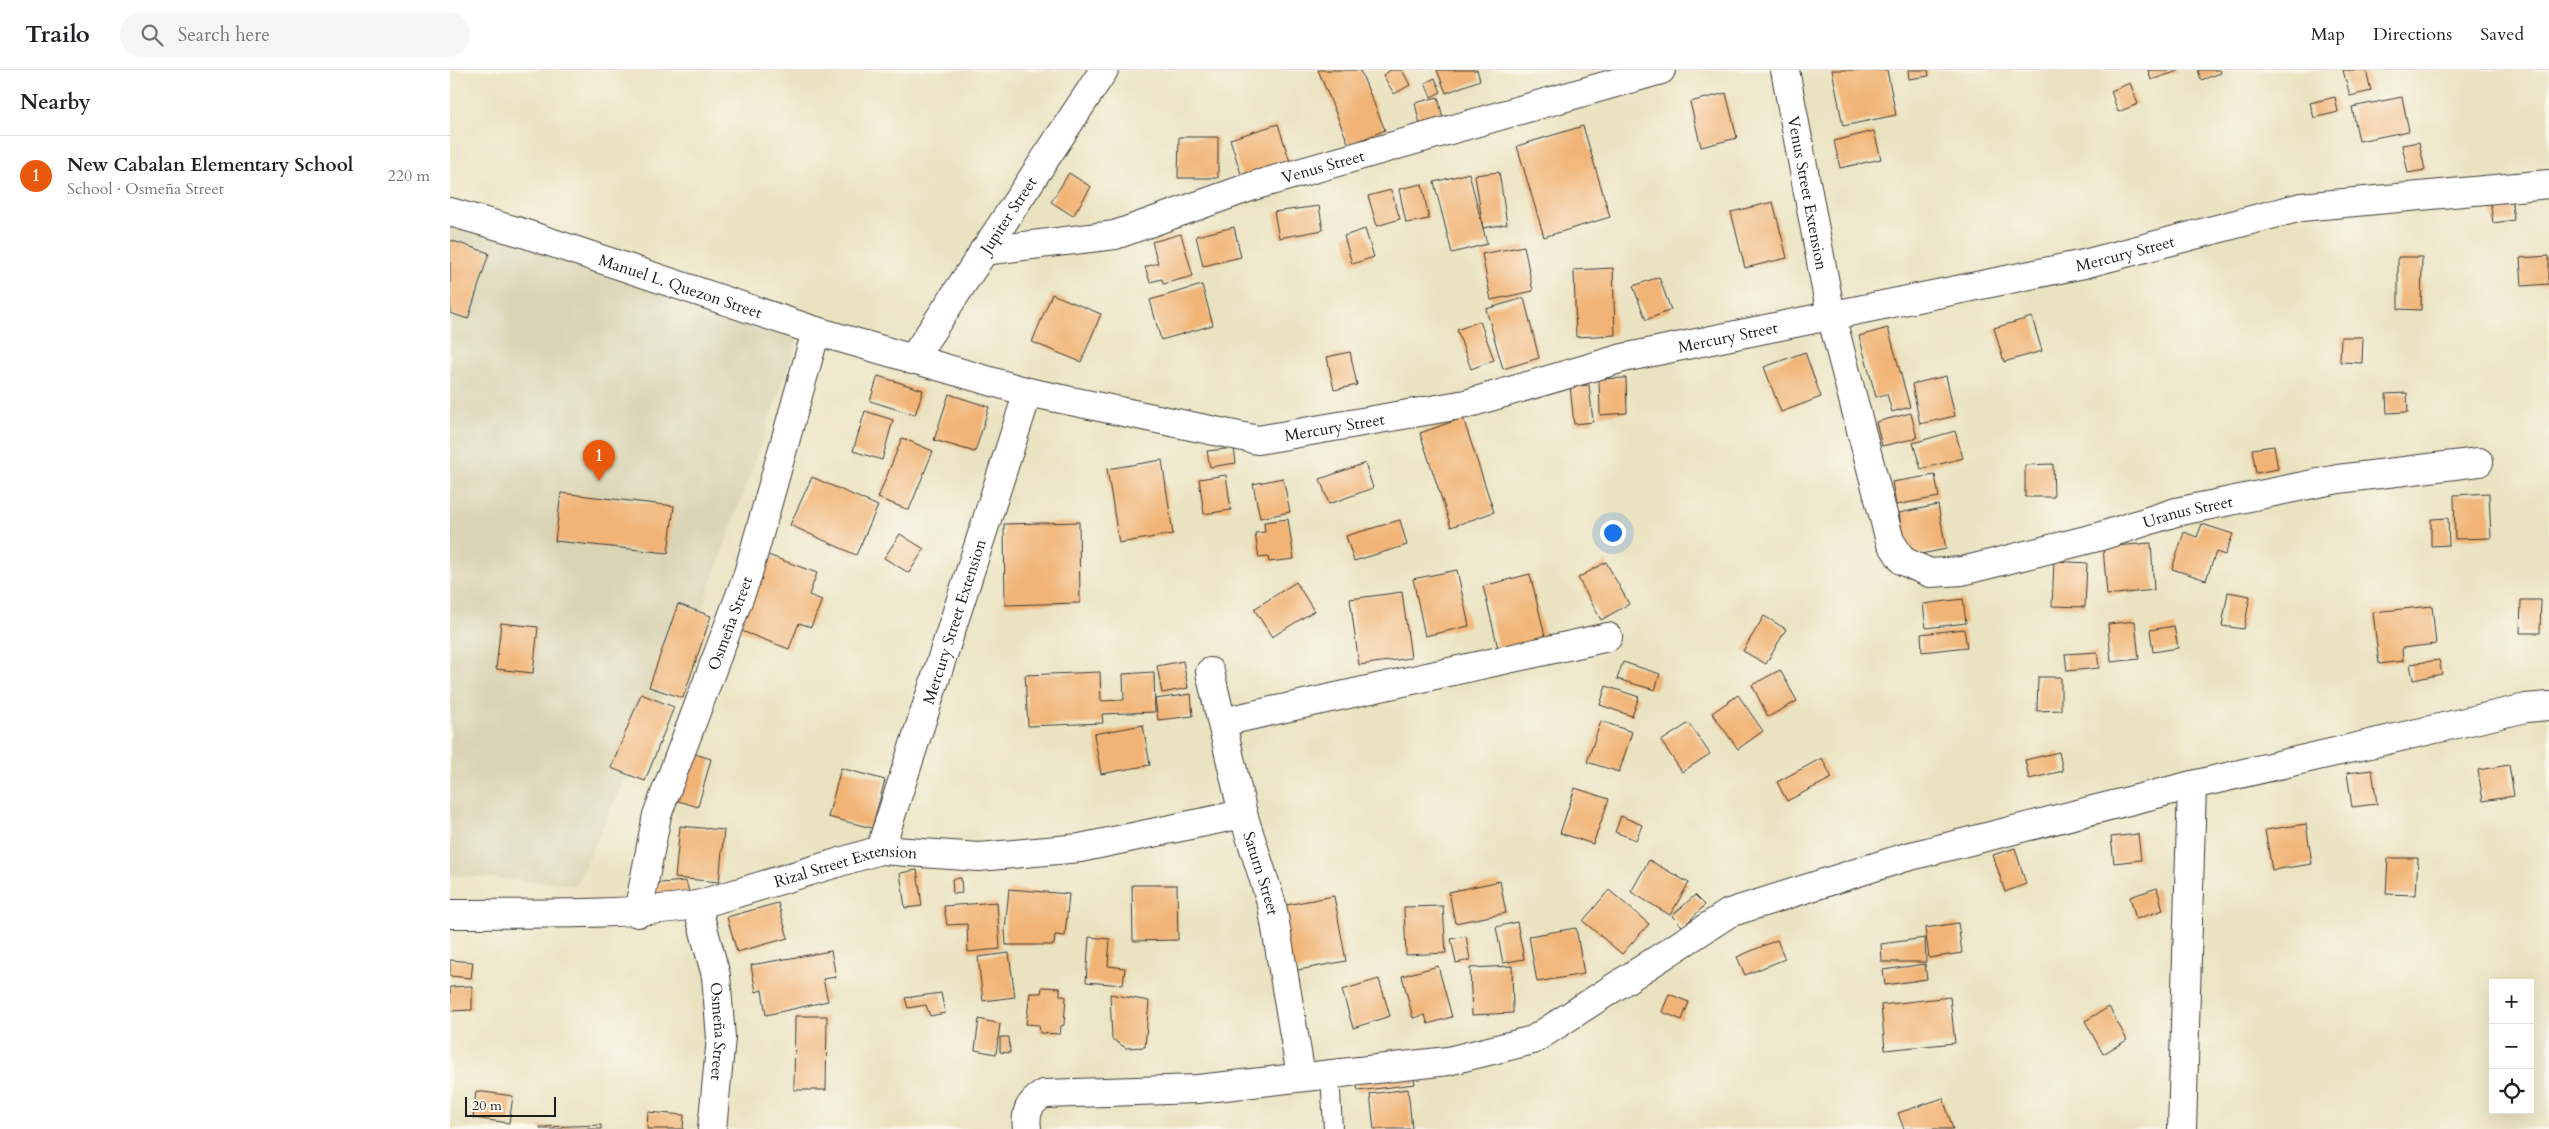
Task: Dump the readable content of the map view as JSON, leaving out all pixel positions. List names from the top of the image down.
{
  "streets": {
    "street": [
      "Venus Street",
      "Venus Street Extension",
      "Jupiter Street",
      "Mercury Street",
      "Manuel L. Quezon Street",
      "Uranus Street",
      "Mercury Street Extension",
      "Osmeña Street",
      "Rizal Street Extension",
      "Saturn Street"
    ]
  },
  "crossings": [
    ["Venus Street", "Jupiter Street"],
    ["Venus Street Extension", "Mercury Street"],
    ["Venus Street Extension", "Uranus Street"],
    ["Jupiter Street", "Mercury Street"],
    ["Jupiter Street", "Manuel L. Quezon Street"],
    ["Mercury Street", "Manuel L. Quezon Street"],
    ["Mercury Street", "Mercury Street Extension"],
    ["Manuel L. Quezon Street", "Osmeña Street"],
    ["Mercury Street Extension", "Rizal Street Extension"],
    ["Osmeña Street", "Rizal Street Extension"],
    ["Rizal Street Extension", "Saturn Street"]
  ],
  "scale_bar": "20 m",
  "page": {
    "header": "Trailo",
    "search": "Search here",
    "nav": ["Map", "Directions", "Saved"],
    "heading": "Nearby",
    "list": [
      {
        "mark": "1",
        "name": "New Cabalan Elementary School",
        "note": "School · Osmeña Street",
        "value": "220 m"
      }
    ],
    "pins": "1",
    "map_buttons": ["+", "−"],
    "scale": "20 m"
  }
}
